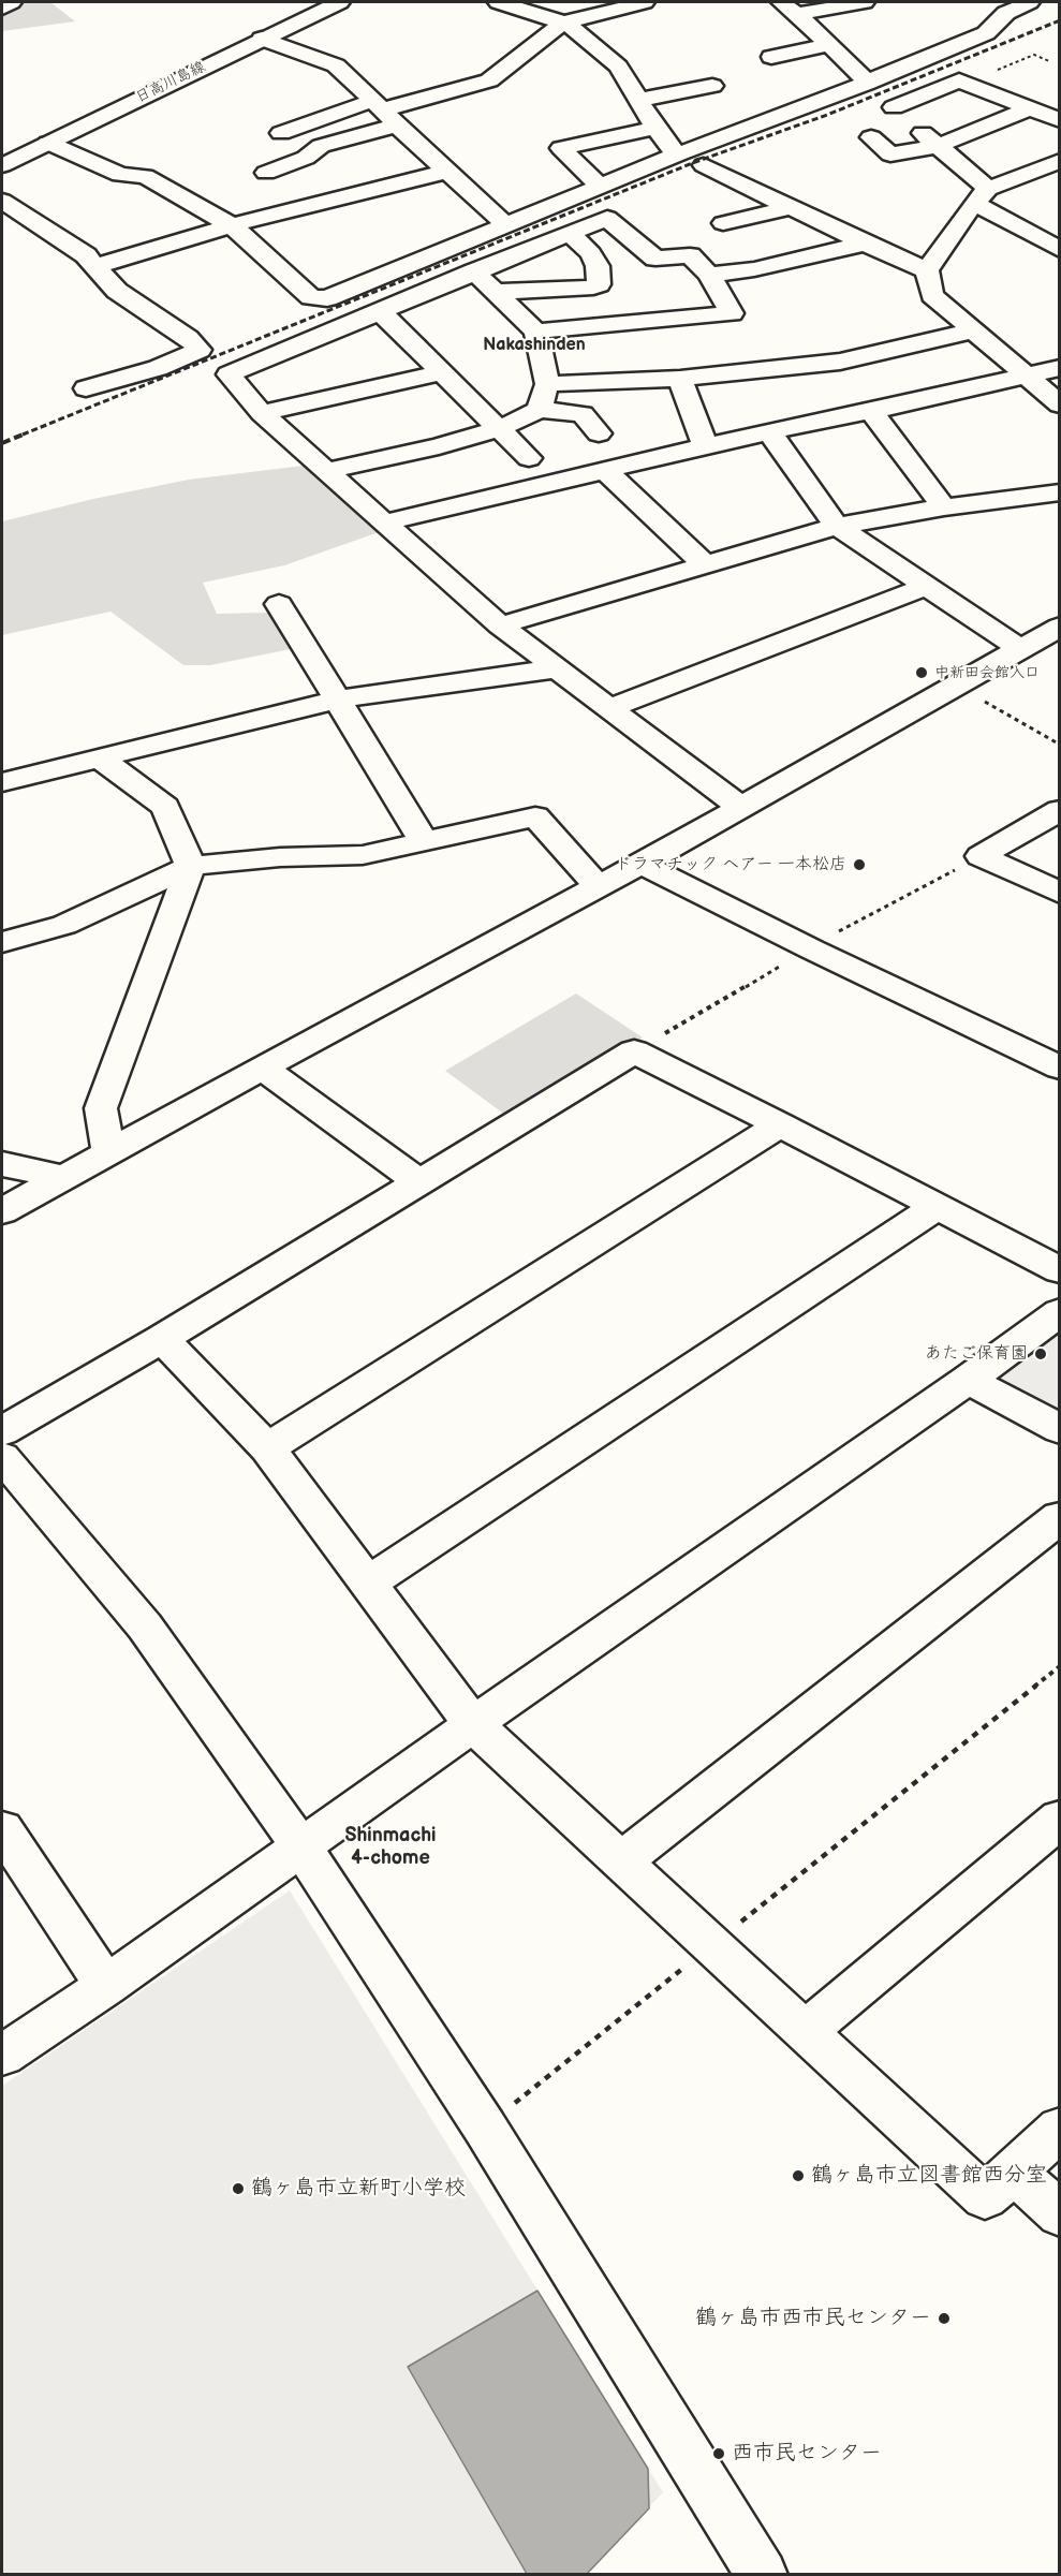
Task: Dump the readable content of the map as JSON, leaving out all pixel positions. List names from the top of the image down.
{
  "streets": {
    "street": ["日高川島線"]
  },
  "districts": ["Nakashinden", "Shinmachi 4-chome"],
  "places": [
    "中新田会館入口",
    "ドラマチック ヘアー 一本松店",
    "あたご保育園",
    "鶴ヶ島市立図書館西分室",
    "鶴ヶ島市立新町小学校",
    "鶴ヶ島市西市民センター",
    "西市民センター"
  ]
}
